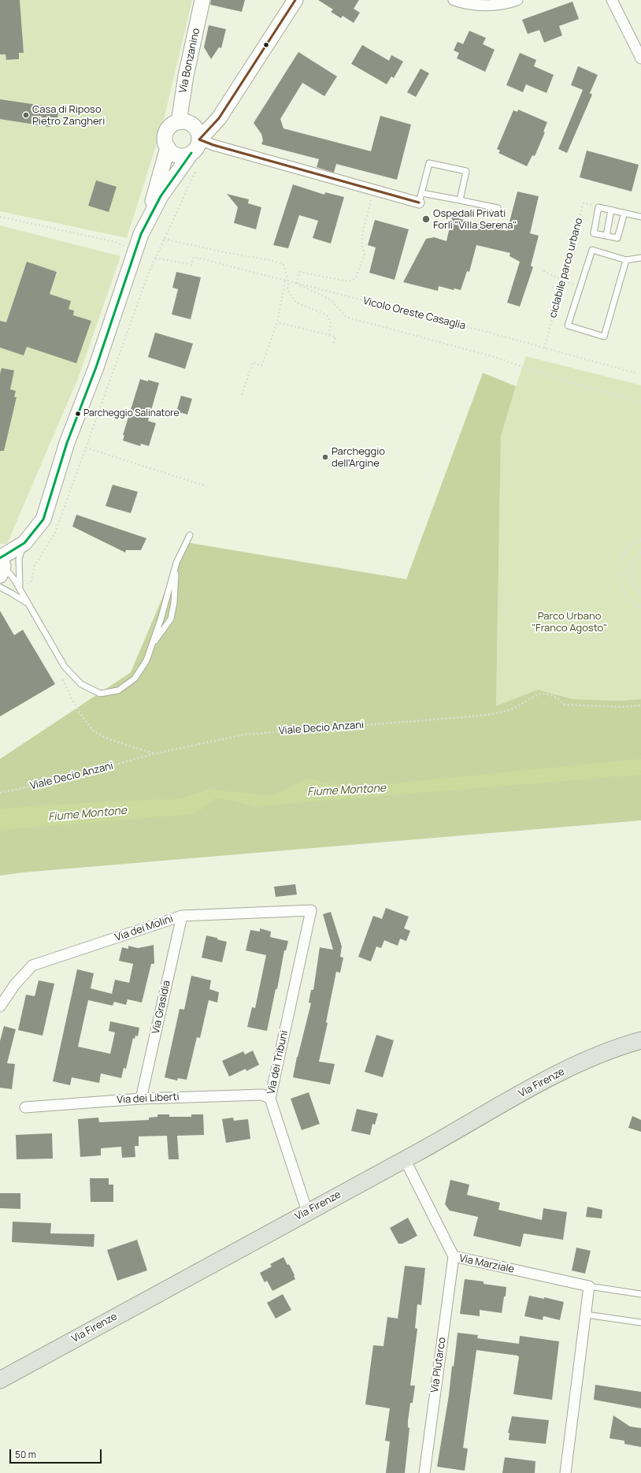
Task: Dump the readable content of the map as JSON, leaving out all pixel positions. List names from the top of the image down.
{
  "streets": {
    "main road": ["Via Bonzanino", "Via Firenze"],
    "street": [
      "Via dei Molini",
      "Via Grasidia",
      "Via dei Tribuni",
      "Via dei Liberti",
      "Via Marziale",
      "Via Plutarco"
    ],
    "path": ["ciclabile parco urbano", "Vicolo Oreste Casaglia", "Viale Decio Anzani"]
  },
  "crossings": [
    ["ciclabile parco urbano", "Vicolo Oreste Casaglia"],
    ["Via dei Molini", "Via Grasidia"],
    ["Via dei Molini", "Via dei Tribuni"],
    ["Via Grasidia", "Via dei Liberti"],
    ["Via dei Tribuni", "Via Firenze"],
    ["Via dei Tribuni", "Via dei Liberti"],
    ["Via Firenze", "Via Marziale"],
    ["Via Marziale", "Via Plutarco"]
  ],
  "water": ["Fiume Montone"],
  "parks": ["Parco Urbano \"Franco Agosto\""],
  "places": [
    "Casa di Riposo Pietro Zangheri",
    "Ospedali Privati Forlì \"Villa Serena\"",
    "Parcheggio Salinatore",
    "Parcheggio dell'Argine"
  ],
  "scale_bar": "50 m"
}
